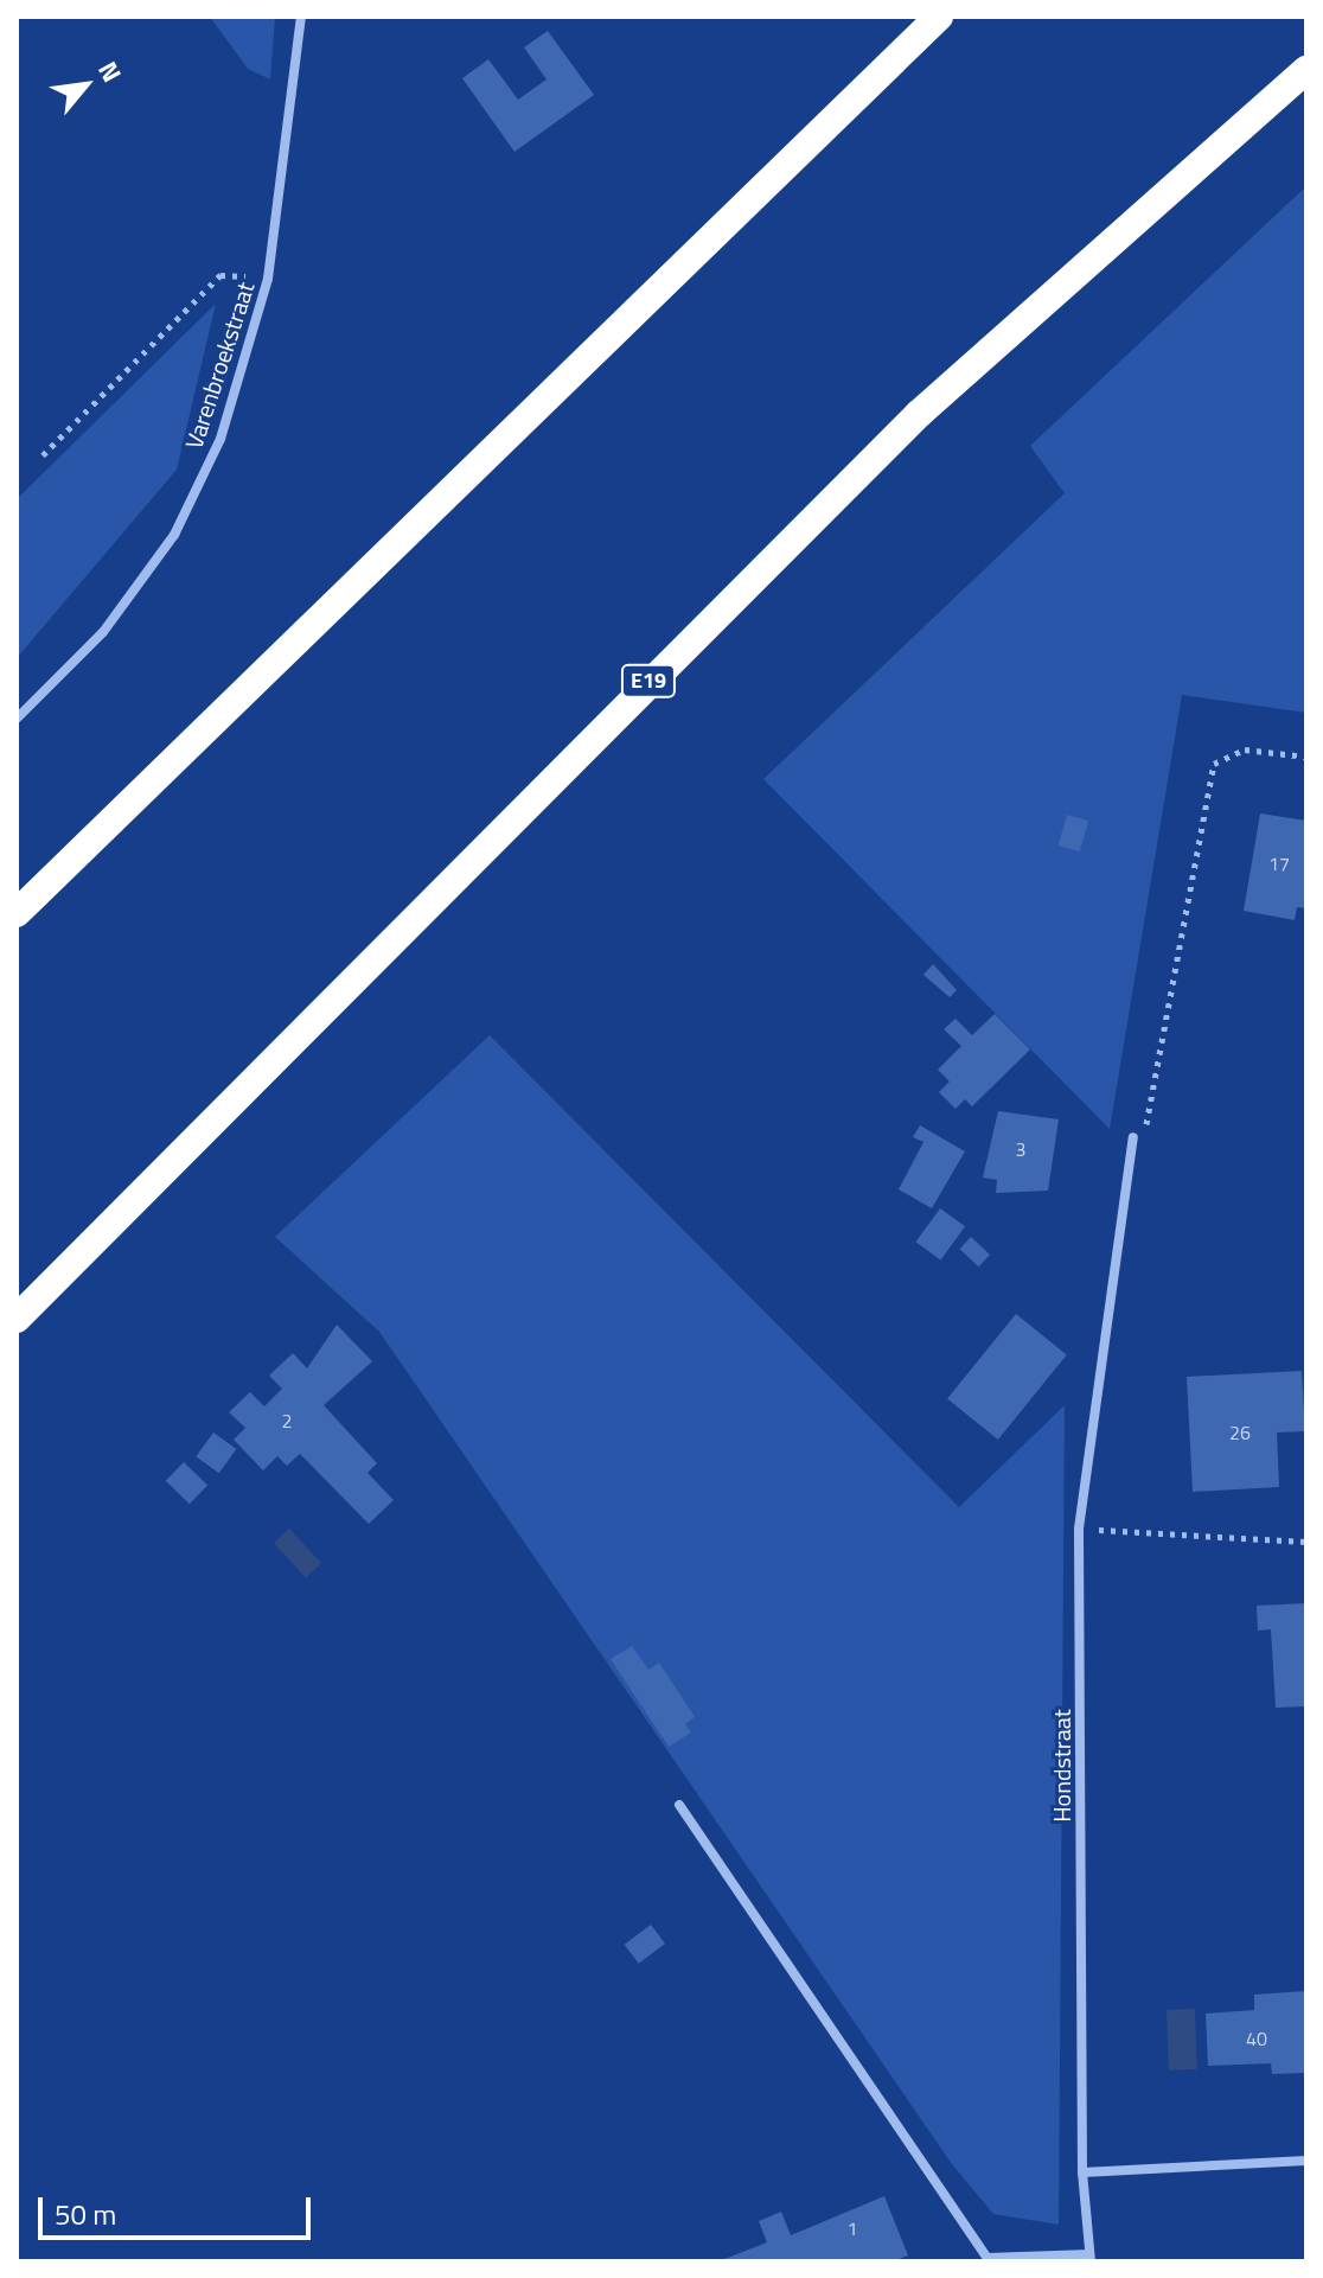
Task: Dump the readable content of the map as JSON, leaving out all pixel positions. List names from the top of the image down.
{
  "streets": {
    "highway": ["E19"],
    "street": ["Varenbroekstraat", "Hondstraat"]
  },
  "house_numbers": [
    "17",
    "3",
    "2",
    "26",
    "40",
    "1"
  ],
  "scale_bar": "50 m",
  "north": "top right"
}
